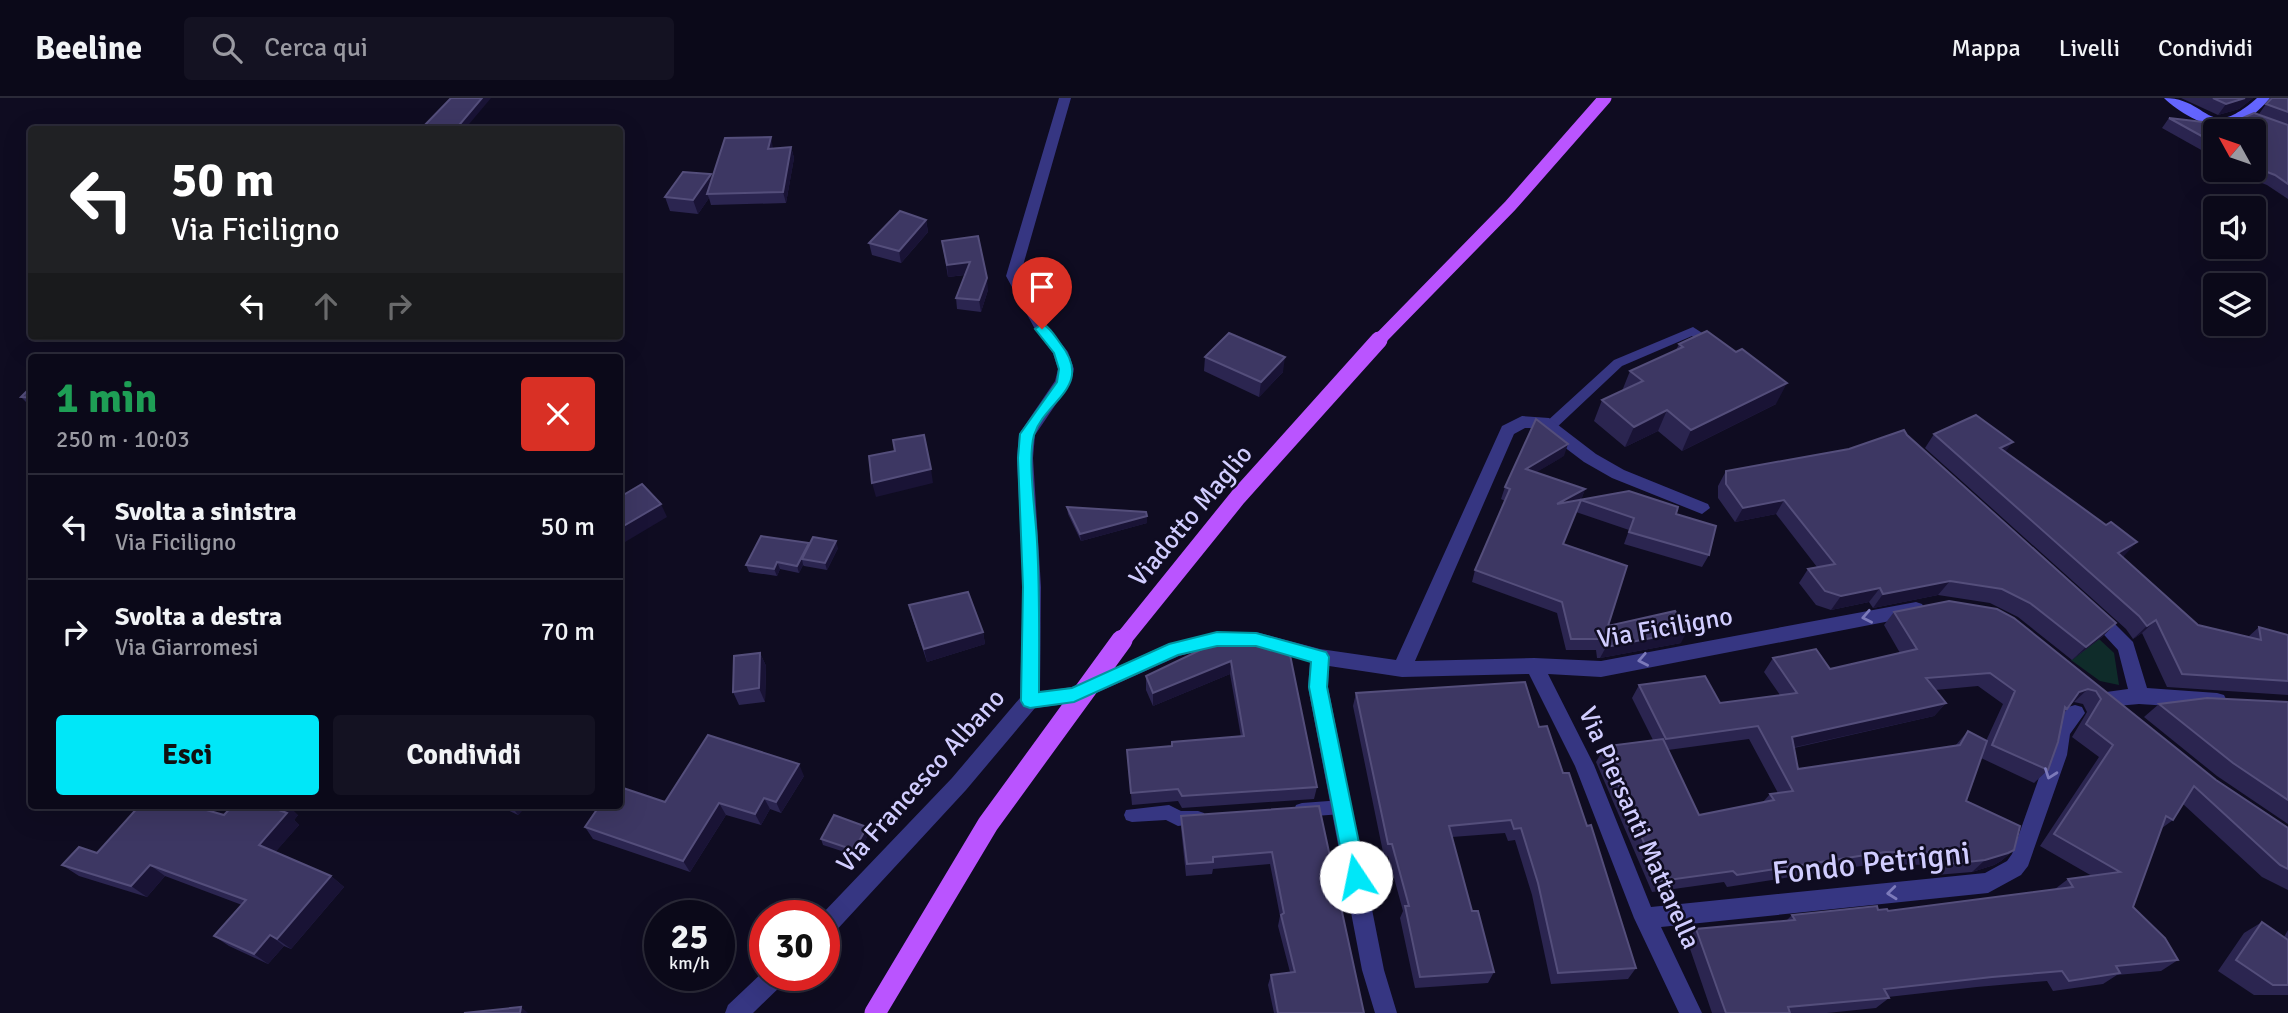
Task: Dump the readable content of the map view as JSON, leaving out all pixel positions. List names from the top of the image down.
{
  "streets": {
    "main road": ["Viadotto Maglio"],
    "street": [
      "Via Ficiligno",
      "Via Francesco Albano",
      "Via Piersanti Mattarella",
      "Fondo Petrigni"
    ]
  },
  "crossings": [
    ["Via Ficiligno", "Via Francesco Albano"],
    ["Via Ficiligno", "Via Piersanti Mattarella"],
    ["Via Piersanti Mattarella", "Fondo Petrigni"]
  ],
  "one_way": ["Via Ficiligno", "Fondo Petrigni"],
  "north": "top left",
  "page": {
    "header": "Beeline",
    "search": "Cerca qui",
    "nav": ["Mappa", "Livelli", "Condividi"],
    "turn": ["50 m", "Via Ficiligno"],
    "heading": ["1 min", "250 m · 10:03"],
    "list": [
      {
        "name": "Svolta a sinistra",
        "note": "Via Ficiligno",
        "value": "50 m"
      },
      {
        "name": "Svolta a destra",
        "note": "Via Giarromesi",
        "value": "70 m"
      }
    ],
    "buttons": ["Esci", "Condividi"],
    "speed": "25 km/h",
    "limit": "30"
  }
}
